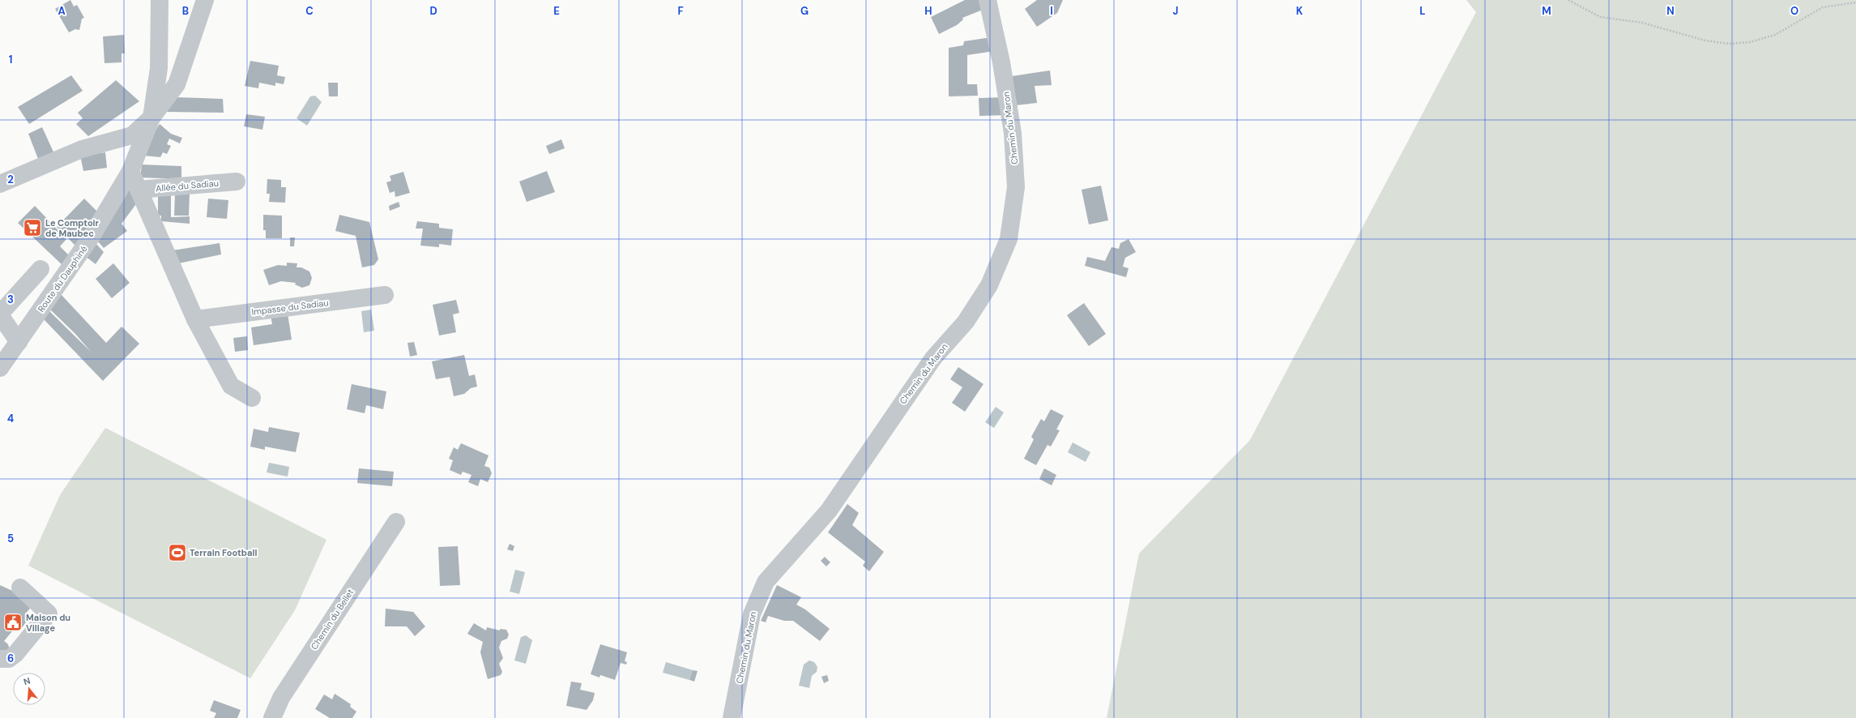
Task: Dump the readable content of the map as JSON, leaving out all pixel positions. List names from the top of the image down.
{
  "streets": {
    "street": [
      "Chemin du Maron",
      "Allée du Sadiau",
      "Route du Dauphiné",
      "Impasse du Sadiau",
      "Chemin du Bellet"
    ]
  },
  "places": {
    "supermarket": ["Le Comptoir de Maubec"],
    "sports": ["Terrain Football"],
    "public building": ["Maison du Village"]
  },
  "north": "top",
  "grid": {
    "columns": [
      "A",
      "B",
      "C",
      "D",
      "E",
      "F",
      "G",
      "H",
      "I",
      "J",
      "K",
      "L",
      "M",
      "N",
      "O"
    ],
    "rows": [
      "1",
      "2",
      "3",
      "4",
      "5",
      "6"
    ]
  }
}
